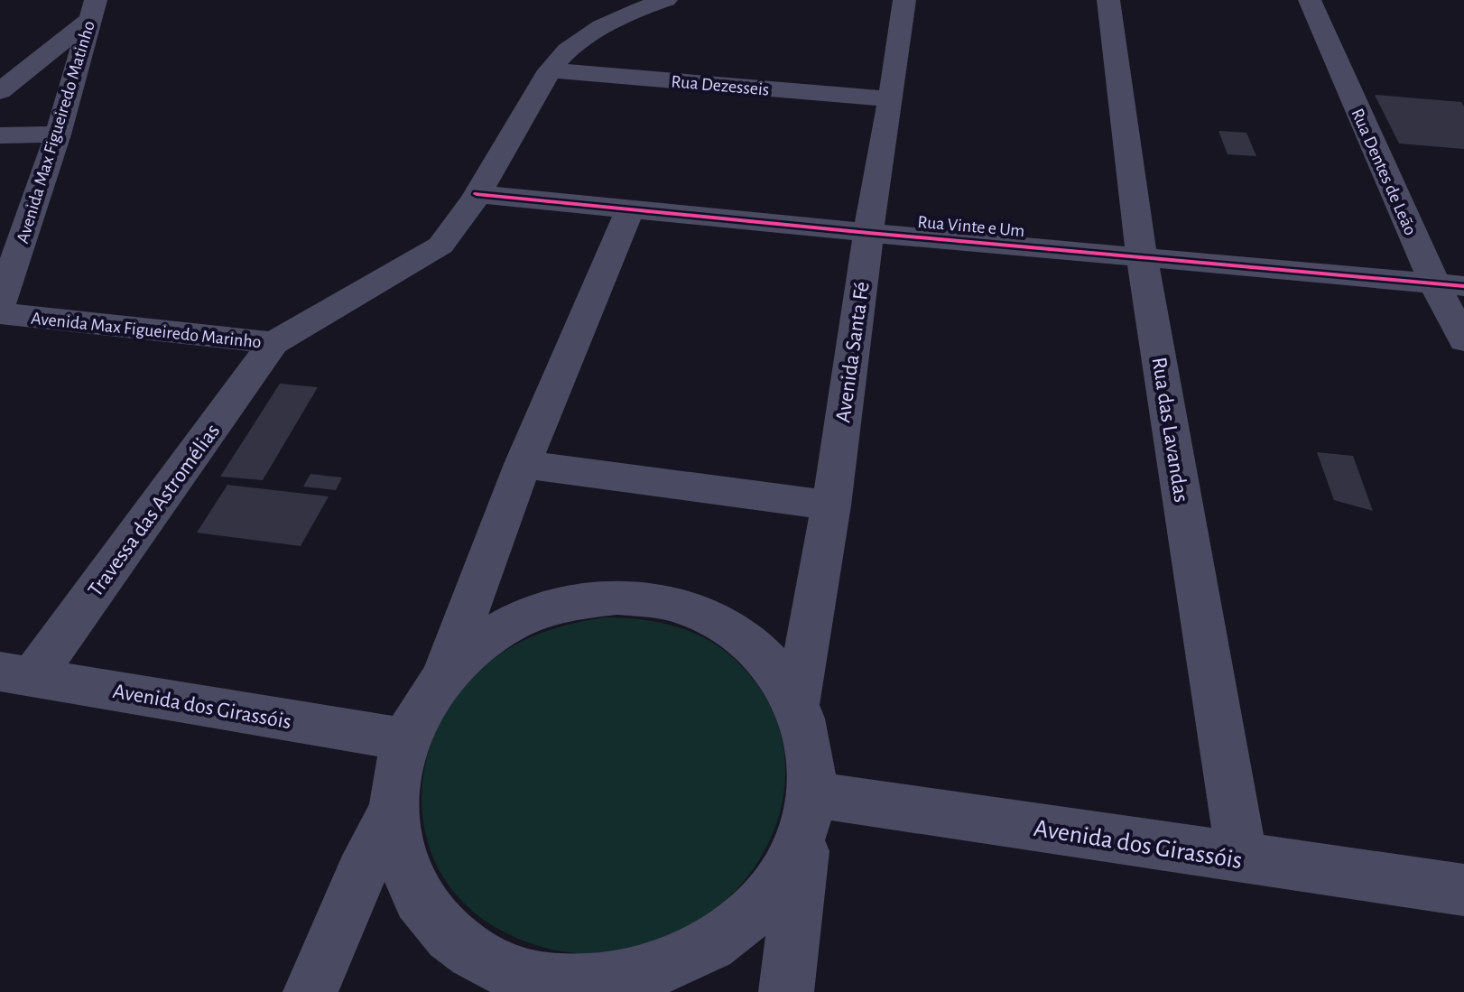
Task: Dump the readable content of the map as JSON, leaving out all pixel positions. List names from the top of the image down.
{
  "streets": {
    "street": [
      "Rua Dezesseis",
      "Avenida Max Figueiredo Matinho",
      "Rua Dentes de Leão",
      "Rua Vinte e Um",
      "Avenida Max Figueiredo Marinho",
      "Avenida Santa Fé",
      "Rua das Lavandas",
      "Travessa das Astromélias",
      "Avenida dos Girassóis"
    ]
  },
  "crossings": [
    ["Rua Dezesseis", "Avenida Max Figueiredo Marinho"],
    ["Rua Dezesseis", "Avenida Santa Fé"],
    ["Rua Dentes de Leão", "Rua Vinte e Um"],
    ["Rua Vinte e Um", "Avenida Max Figueiredo Marinho"],
    ["Rua Vinte e Um", "Avenida Santa Fé"],
    ["Rua Vinte e Um", "Rua das Lavandas"],
    ["Avenida Max Figueiredo Marinho", "Travessa das Astromélias"],
    ["Rua das Lavandas", "Avenida dos Girassóis"],
    ["Travessa das Astromélias", "Avenida dos Girassóis"]
  ]
}
